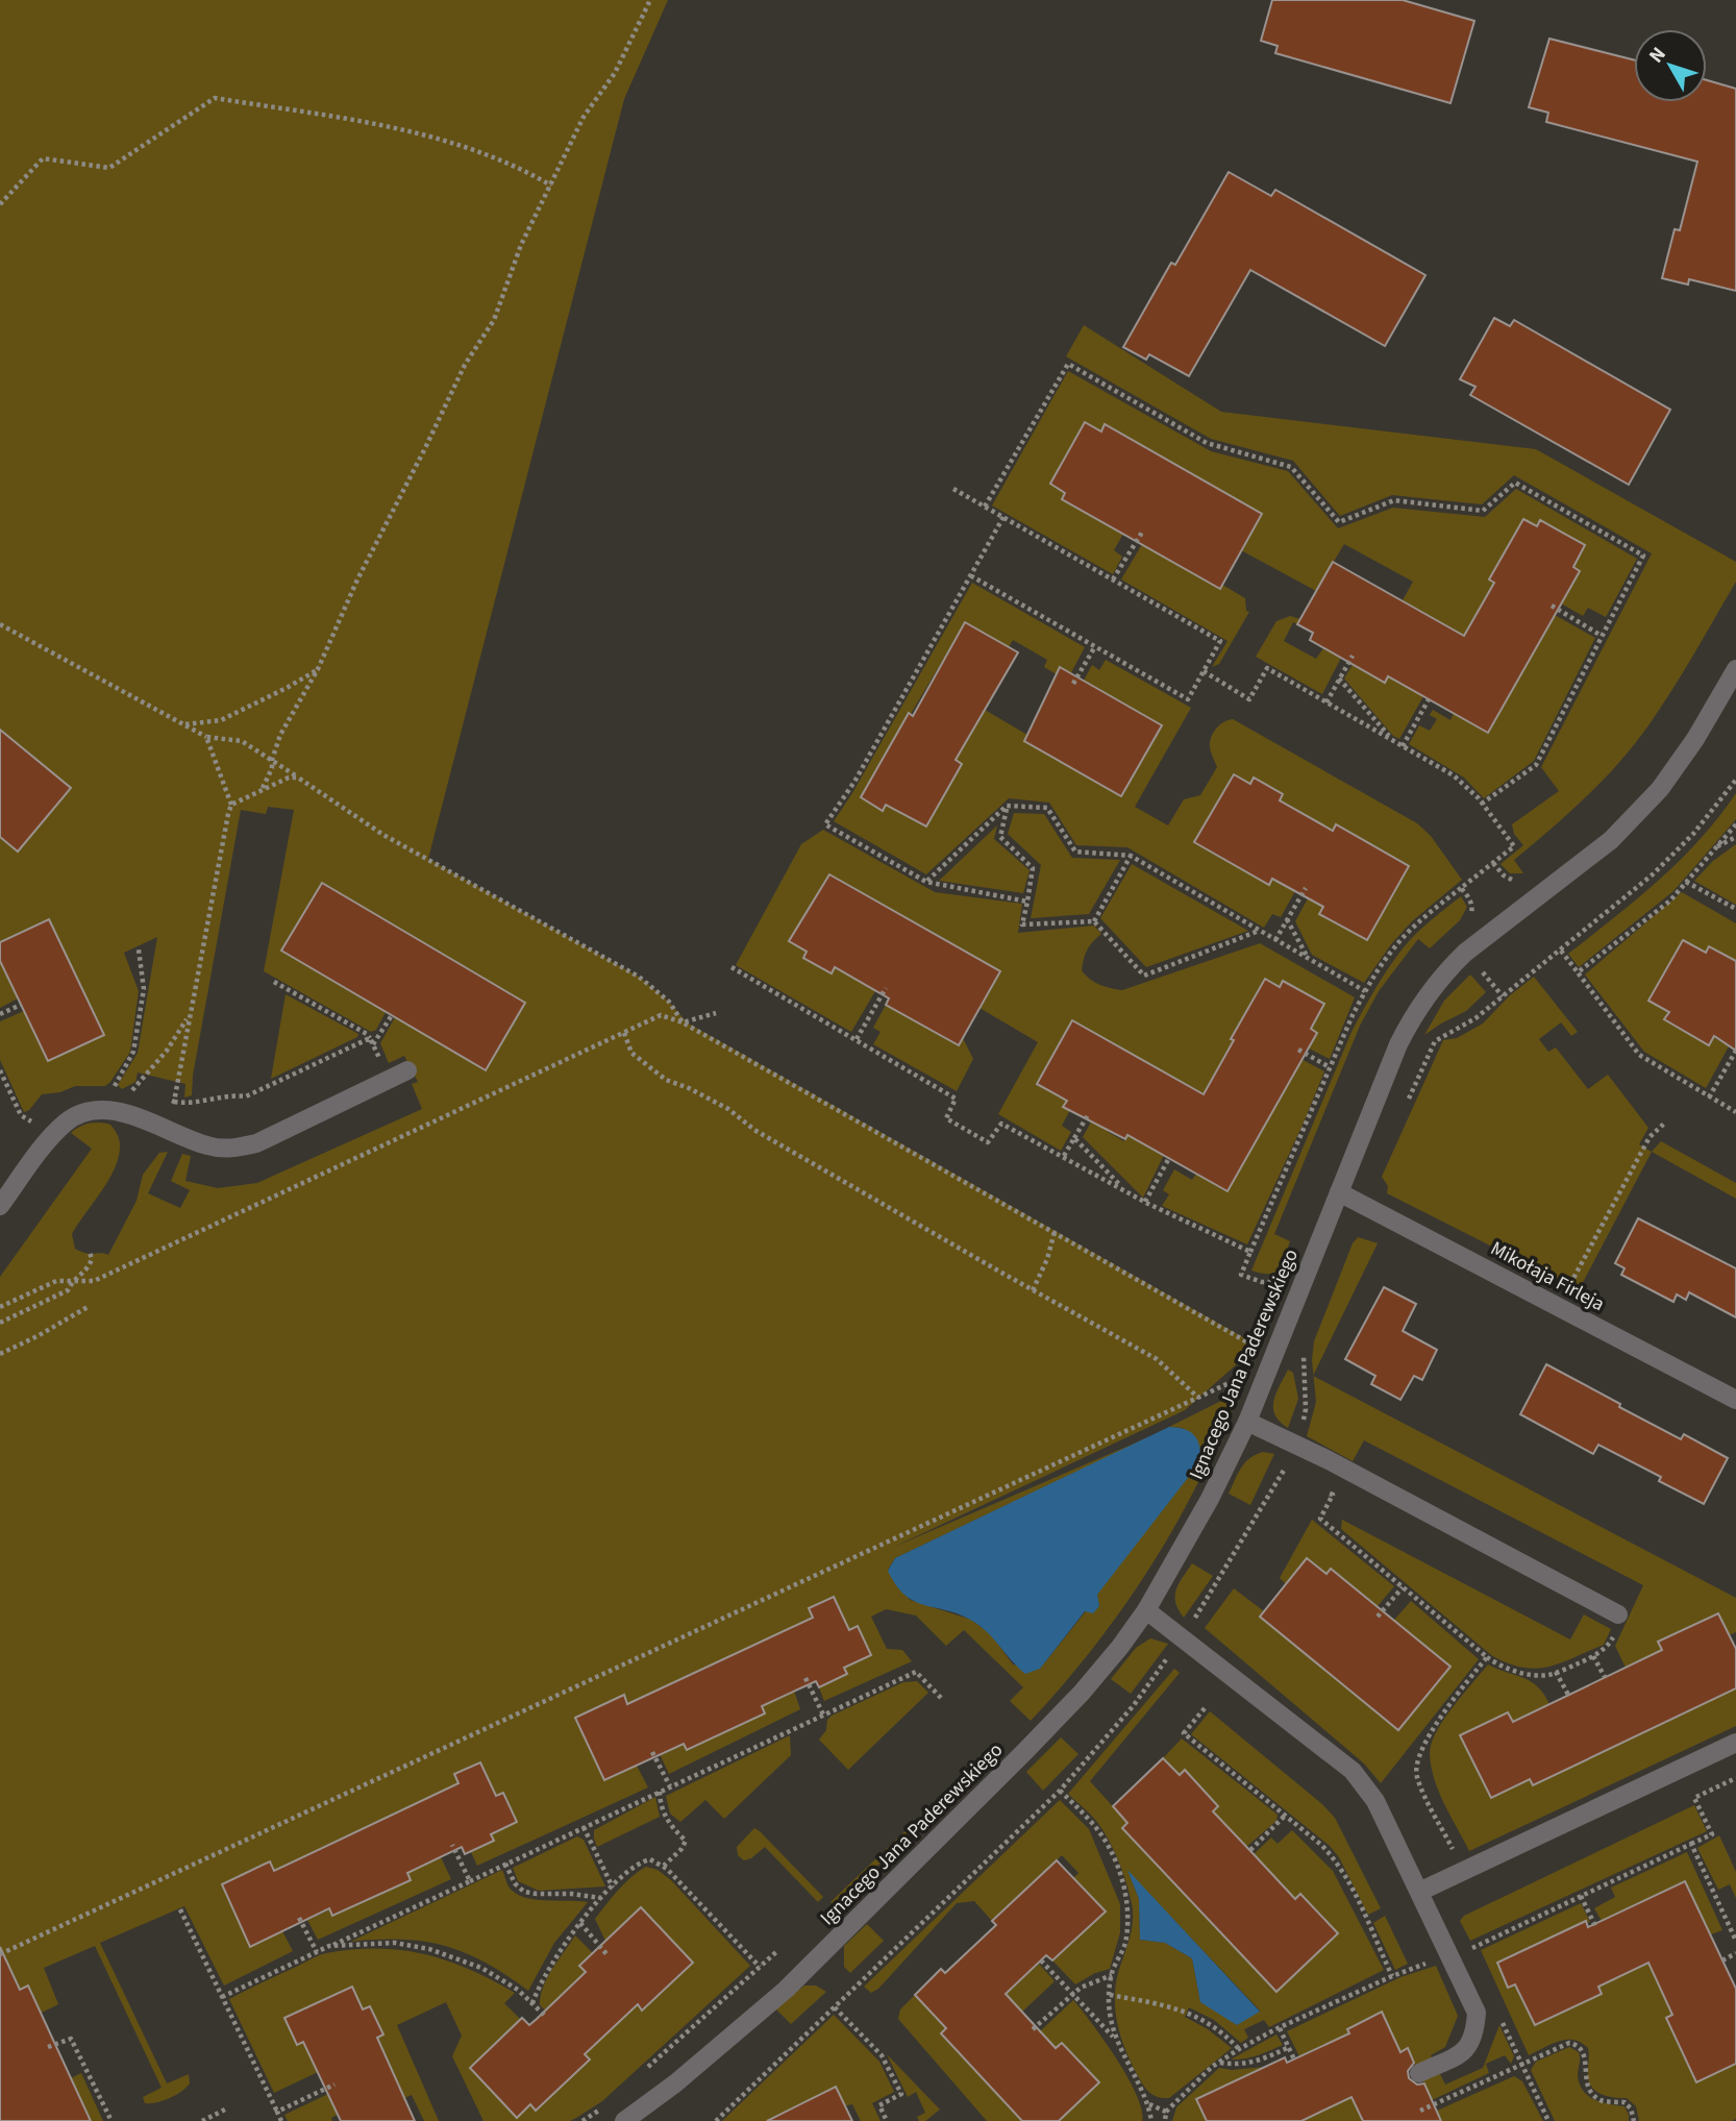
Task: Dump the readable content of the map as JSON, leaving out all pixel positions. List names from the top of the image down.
{
  "streets": {
    "street": ["Mikołaja Firleja", "Ignacego Jana Paderewskiego"]
  },
  "crossings": [
    ["Mikołaja Firleja", "Ignacego Jana Paderewskiego"]
  ],
  "north": "top left"
}
